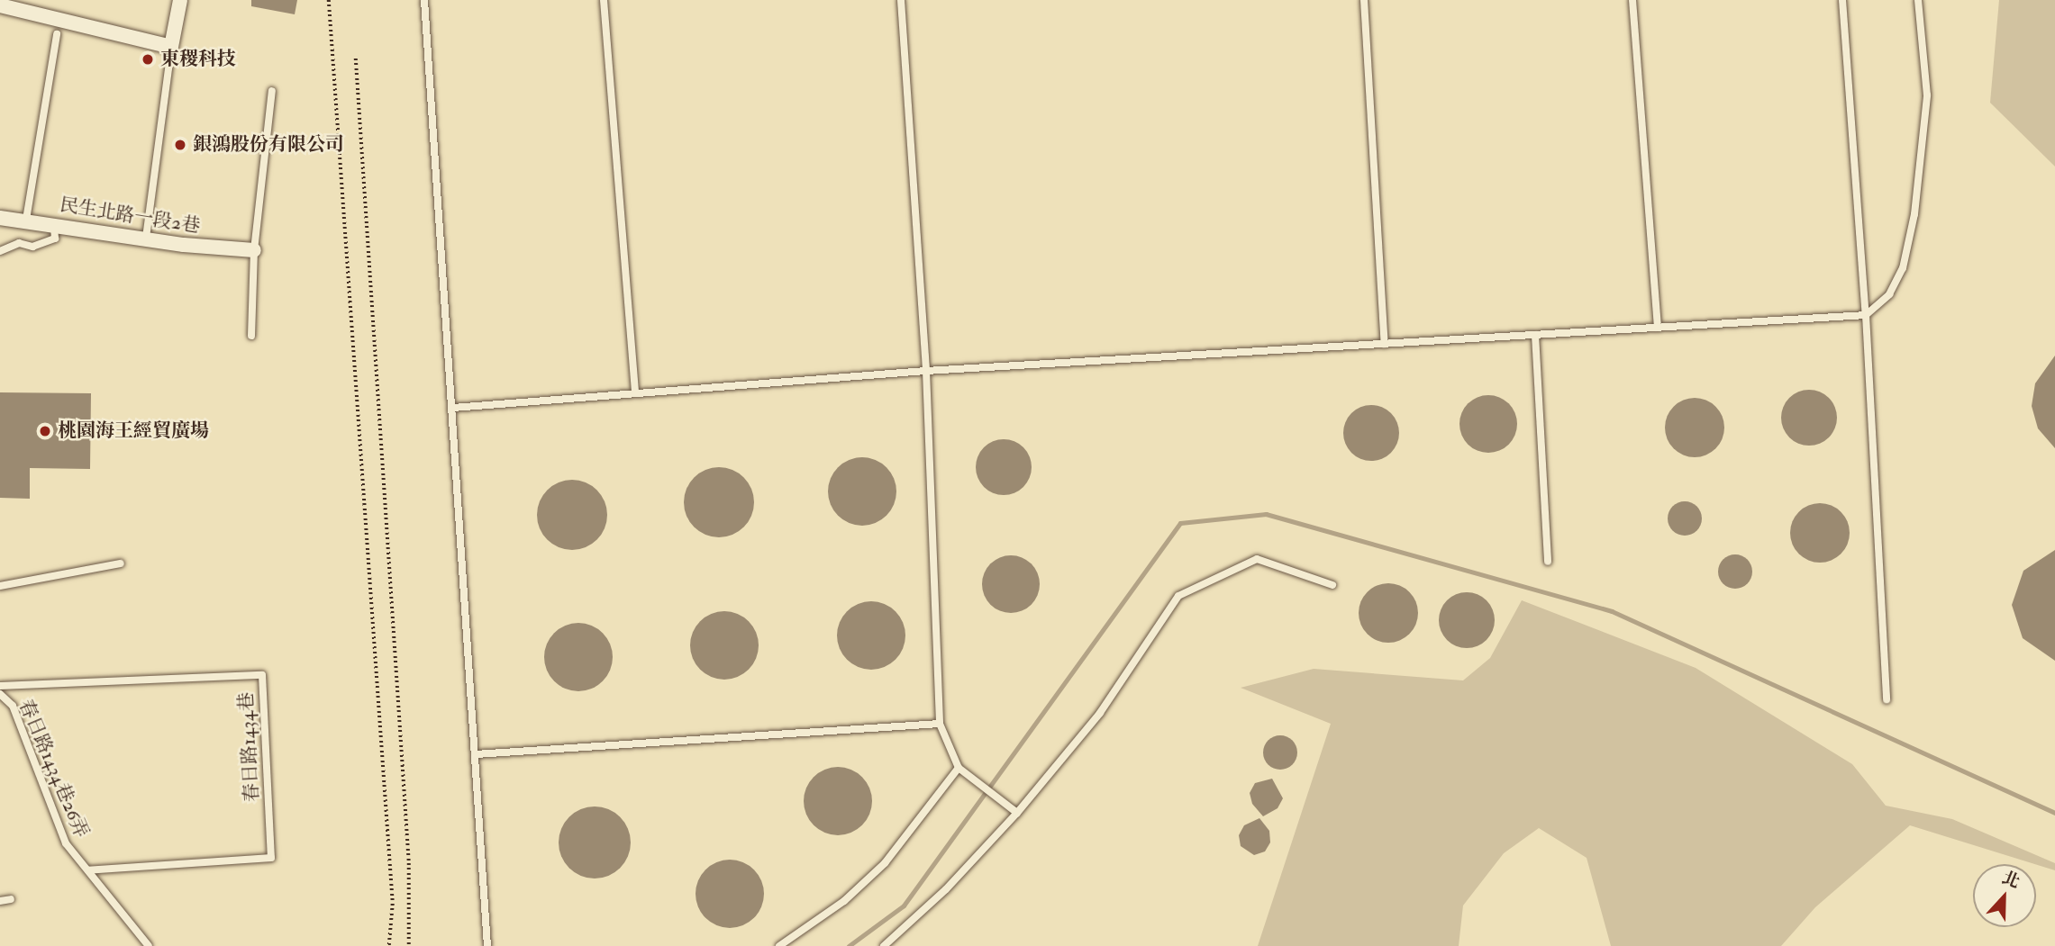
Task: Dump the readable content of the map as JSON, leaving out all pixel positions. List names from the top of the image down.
{
  "streets": {
    "street": ["民生北路一段2巷"],
    "lane": ["春日路1434巷", "春日路1434巷26弄"]
  },
  "crossings": [
    ["春日路1434巷", "春日路1434巷26弄"]
  ],
  "places": ["東稷科技", "銀鴻股份有限公司", "桃園海王經貿廣場"],
  "north": "top"
}
